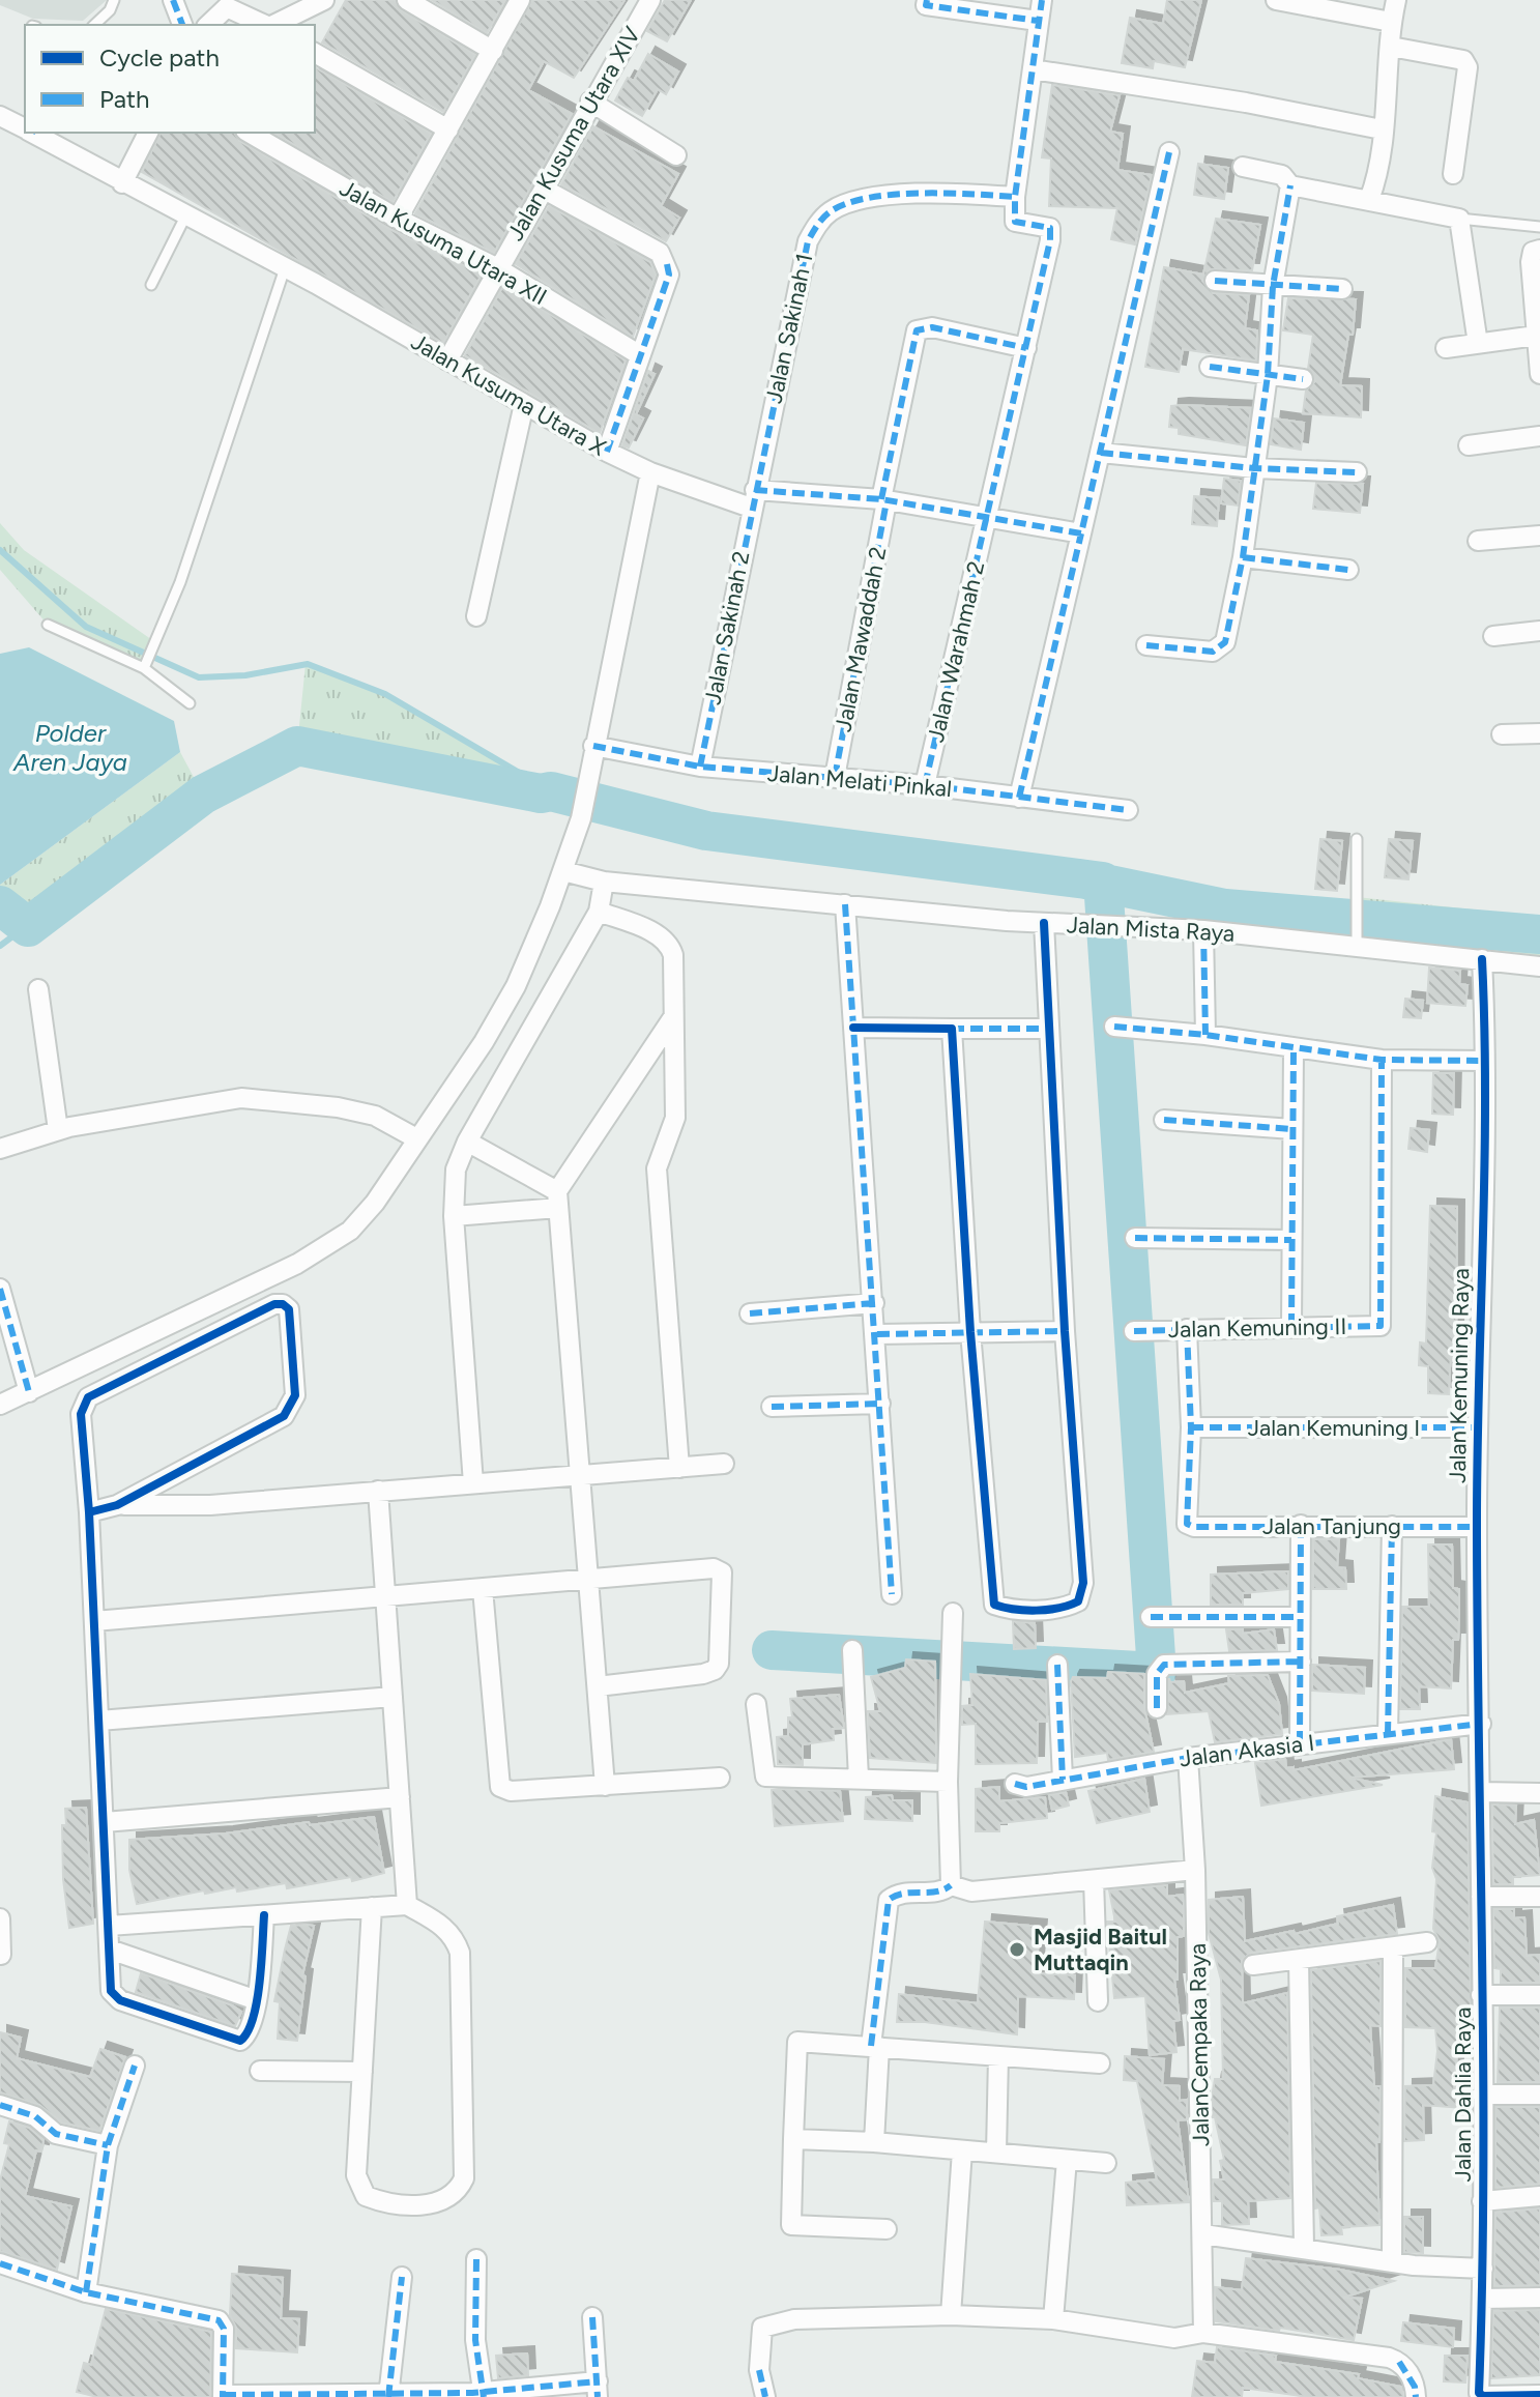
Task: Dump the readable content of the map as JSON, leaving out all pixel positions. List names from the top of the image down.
{
  "streets": {
    "street": [
      "Jalan Kusuma Utara XIV",
      "Jalan Kusuma Utara XII",
      "Jalan Sakinah 1",
      "Jalan Kusuma Utara X",
      "Jalan Sakinah 2",
      "Jalan Mawaddah 2",
      "Jalan Warahmah 2",
      "Jalan Melati Pinkal",
      "Jalan Mista Raya",
      "Jalan Kemuning II",
      "Jalan Kemuning Raya",
      "Jalan Kemuning I",
      "Jalan Tanjung",
      "Jalan Akasia I",
      "JalanCempaka Raya",
      "Jalan Dahlia Raya"
    ]
  },
  "crossings": [
    ["Jalan Kusuma Utara XIV", "Jalan Kusuma Utara XII"],
    ["Jalan Kusuma Utara XIV", "Jalan Kusuma Utara X"],
    ["Jalan Sakinah 1", "Jalan Kusuma Utara X"],
    ["Jalan Sakinah 1", "Jalan Sakinah 2"],
    ["Jalan Sakinah 1", "Jalan Warahmah 2"],
    ["Jalan Kusuma Utara X", "Jalan Sakinah 2"],
    ["Jalan Kusuma Utara X", "Jalan Mawaddah 2"],
    ["Jalan Kusuma Utara X", "Jalan Warahmah 2"],
    ["Jalan Sakinah 2", "Jalan Melati Pinkal"],
    ["Jalan Mawaddah 2", "Jalan Warahmah 2"],
    ["Jalan Mawaddah 2", "Jalan Melati Pinkal"],
    ["Jalan Warahmah 2", "Jalan Melati Pinkal"],
    ["Jalan Mista Raya", "Jalan Kemuning Raya"],
    ["Jalan Kemuning Raya", "Jalan Kemuning I"],
    ["Jalan Kemuning Raya", "Jalan Tanjung"],
    ["Jalan Kemuning Raya", "Jalan Akasia I"],
    ["Jalan Kemuning Raya", "Jalan Dahlia Raya"],
    ["Jalan Kemuning I", "Jalan Tanjung"],
    ["Jalan Akasia I", "JalanCempaka Raya"]
  ],
  "water": ["Polder Aren Jaya"],
  "places": ["Masjid Baitul Muttaqin"],
  "legend": ["Cycle path", "Path"]
}
